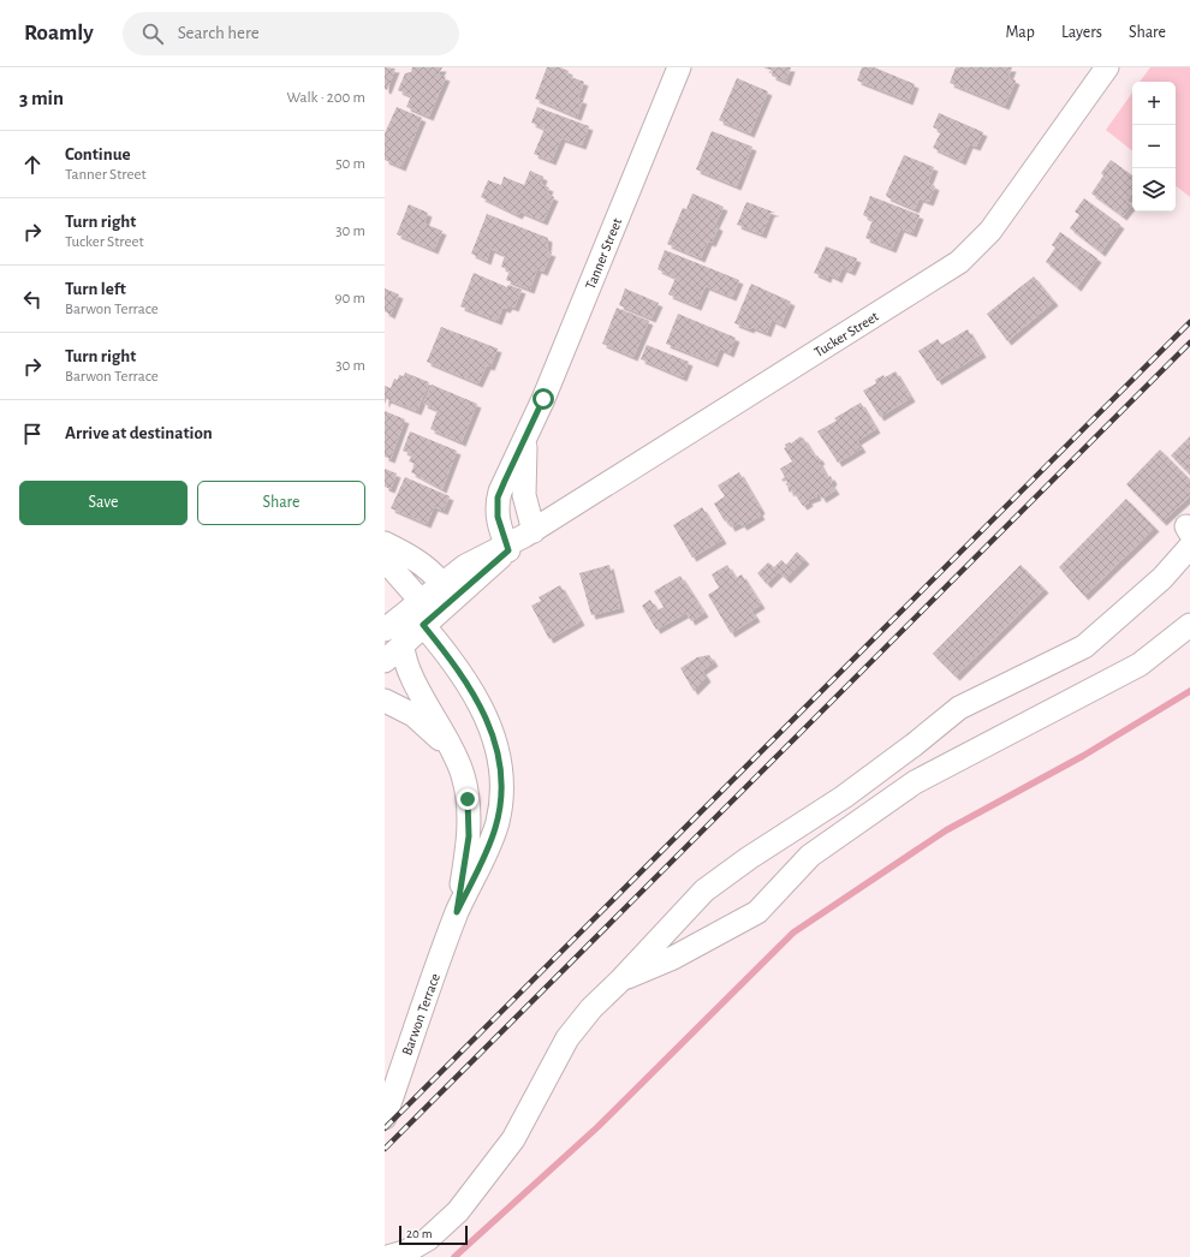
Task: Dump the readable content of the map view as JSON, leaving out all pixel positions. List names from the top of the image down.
{
  "streets": {
    "street": ["Tanner Street", "Tucker Street", "Barwon Terrace"]
  },
  "crossings": [
    ["Tanner Street", "Tucker Street"],
    ["Tucker Street", "Barwon Terrace"]
  ],
  "scale_bar": "20 m",
  "page": {
    "header": "Roamly",
    "search": "Search here",
    "nav": ["Map", "Layers", "Share"],
    "heading": ["3 min", "Walk · 200 m"],
    "map_buttons": ["+", "−"],
    "list": [
      ["Continue", "Tanner Street", "50 m"],
      ["Turn right", "Tucker Street", "30 m"],
      ["Turn left", "Barwon Terrace", "90 m"],
      ["Turn right", "Barwon Terrace", "30 m"],
      "Arrive at destination"
    ],
    "buttons": ["Save", "Share"],
    "scale": "20 m"
  }
}
